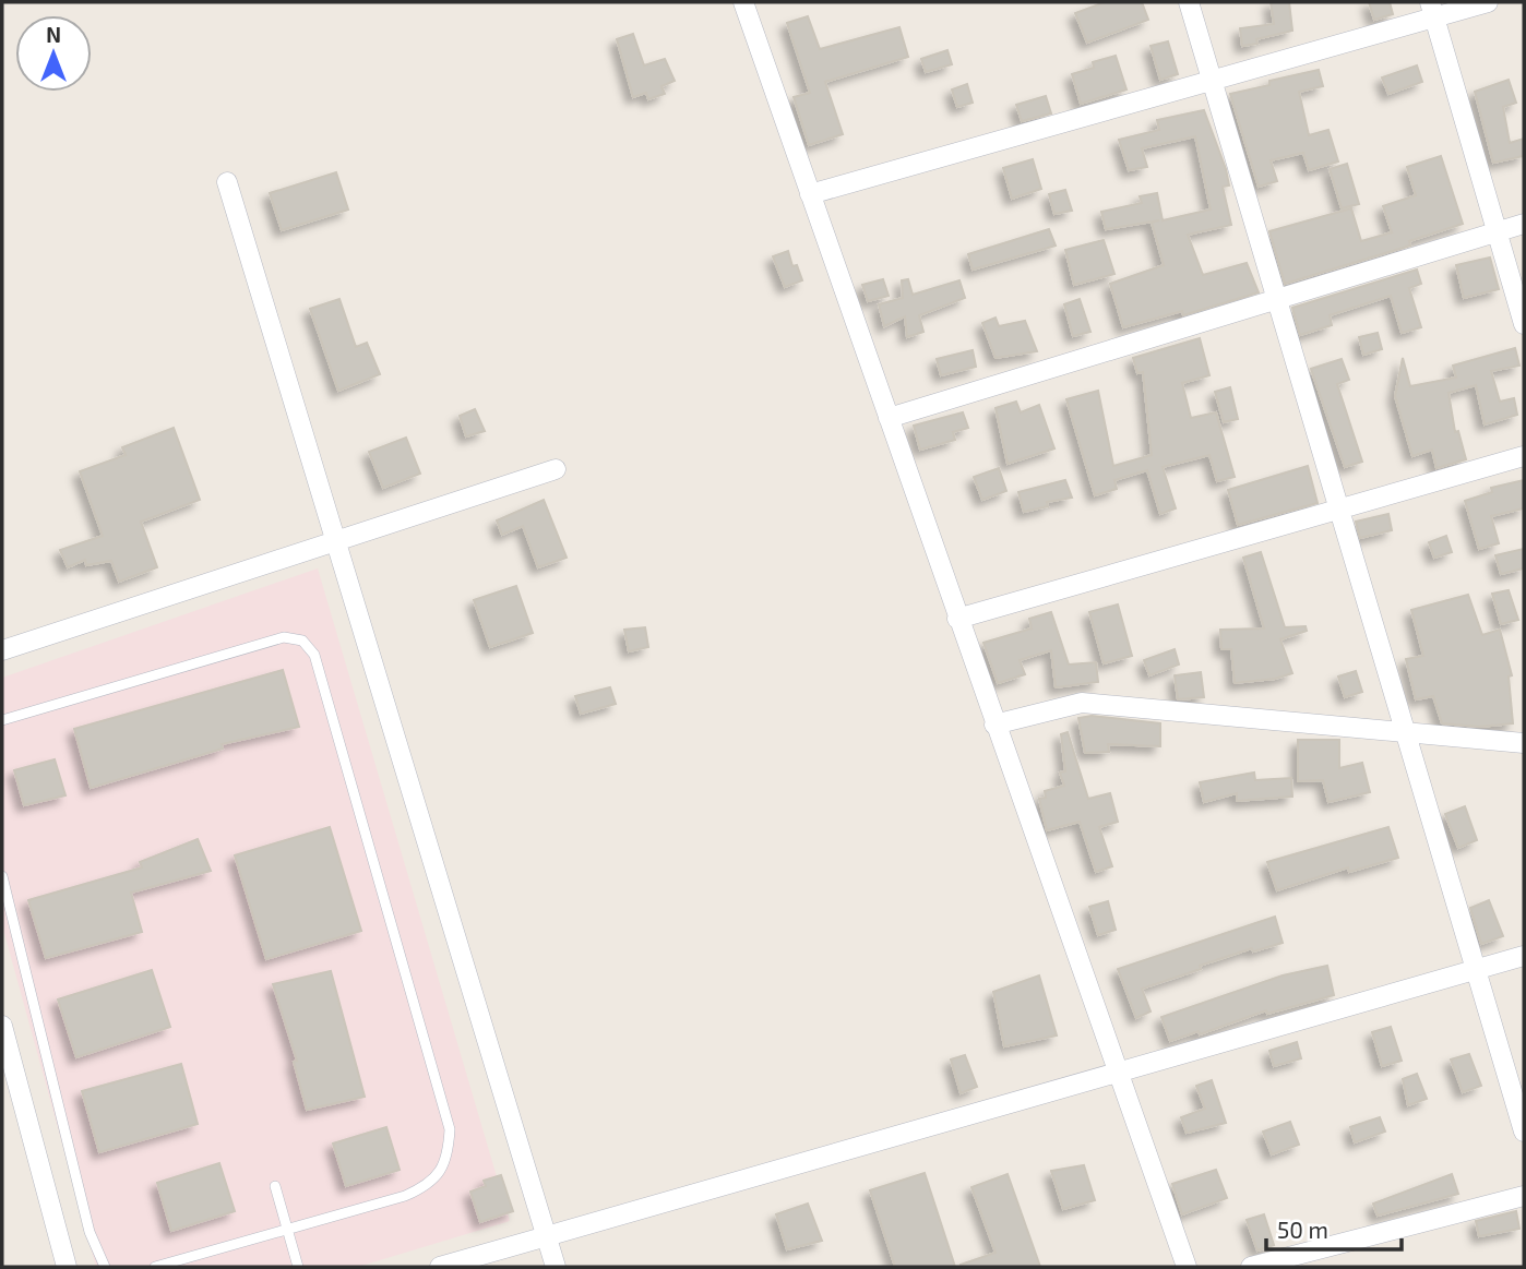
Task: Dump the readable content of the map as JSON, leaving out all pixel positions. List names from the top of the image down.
{
  "scale_bar": "50 m",
  "north": "top"
}
